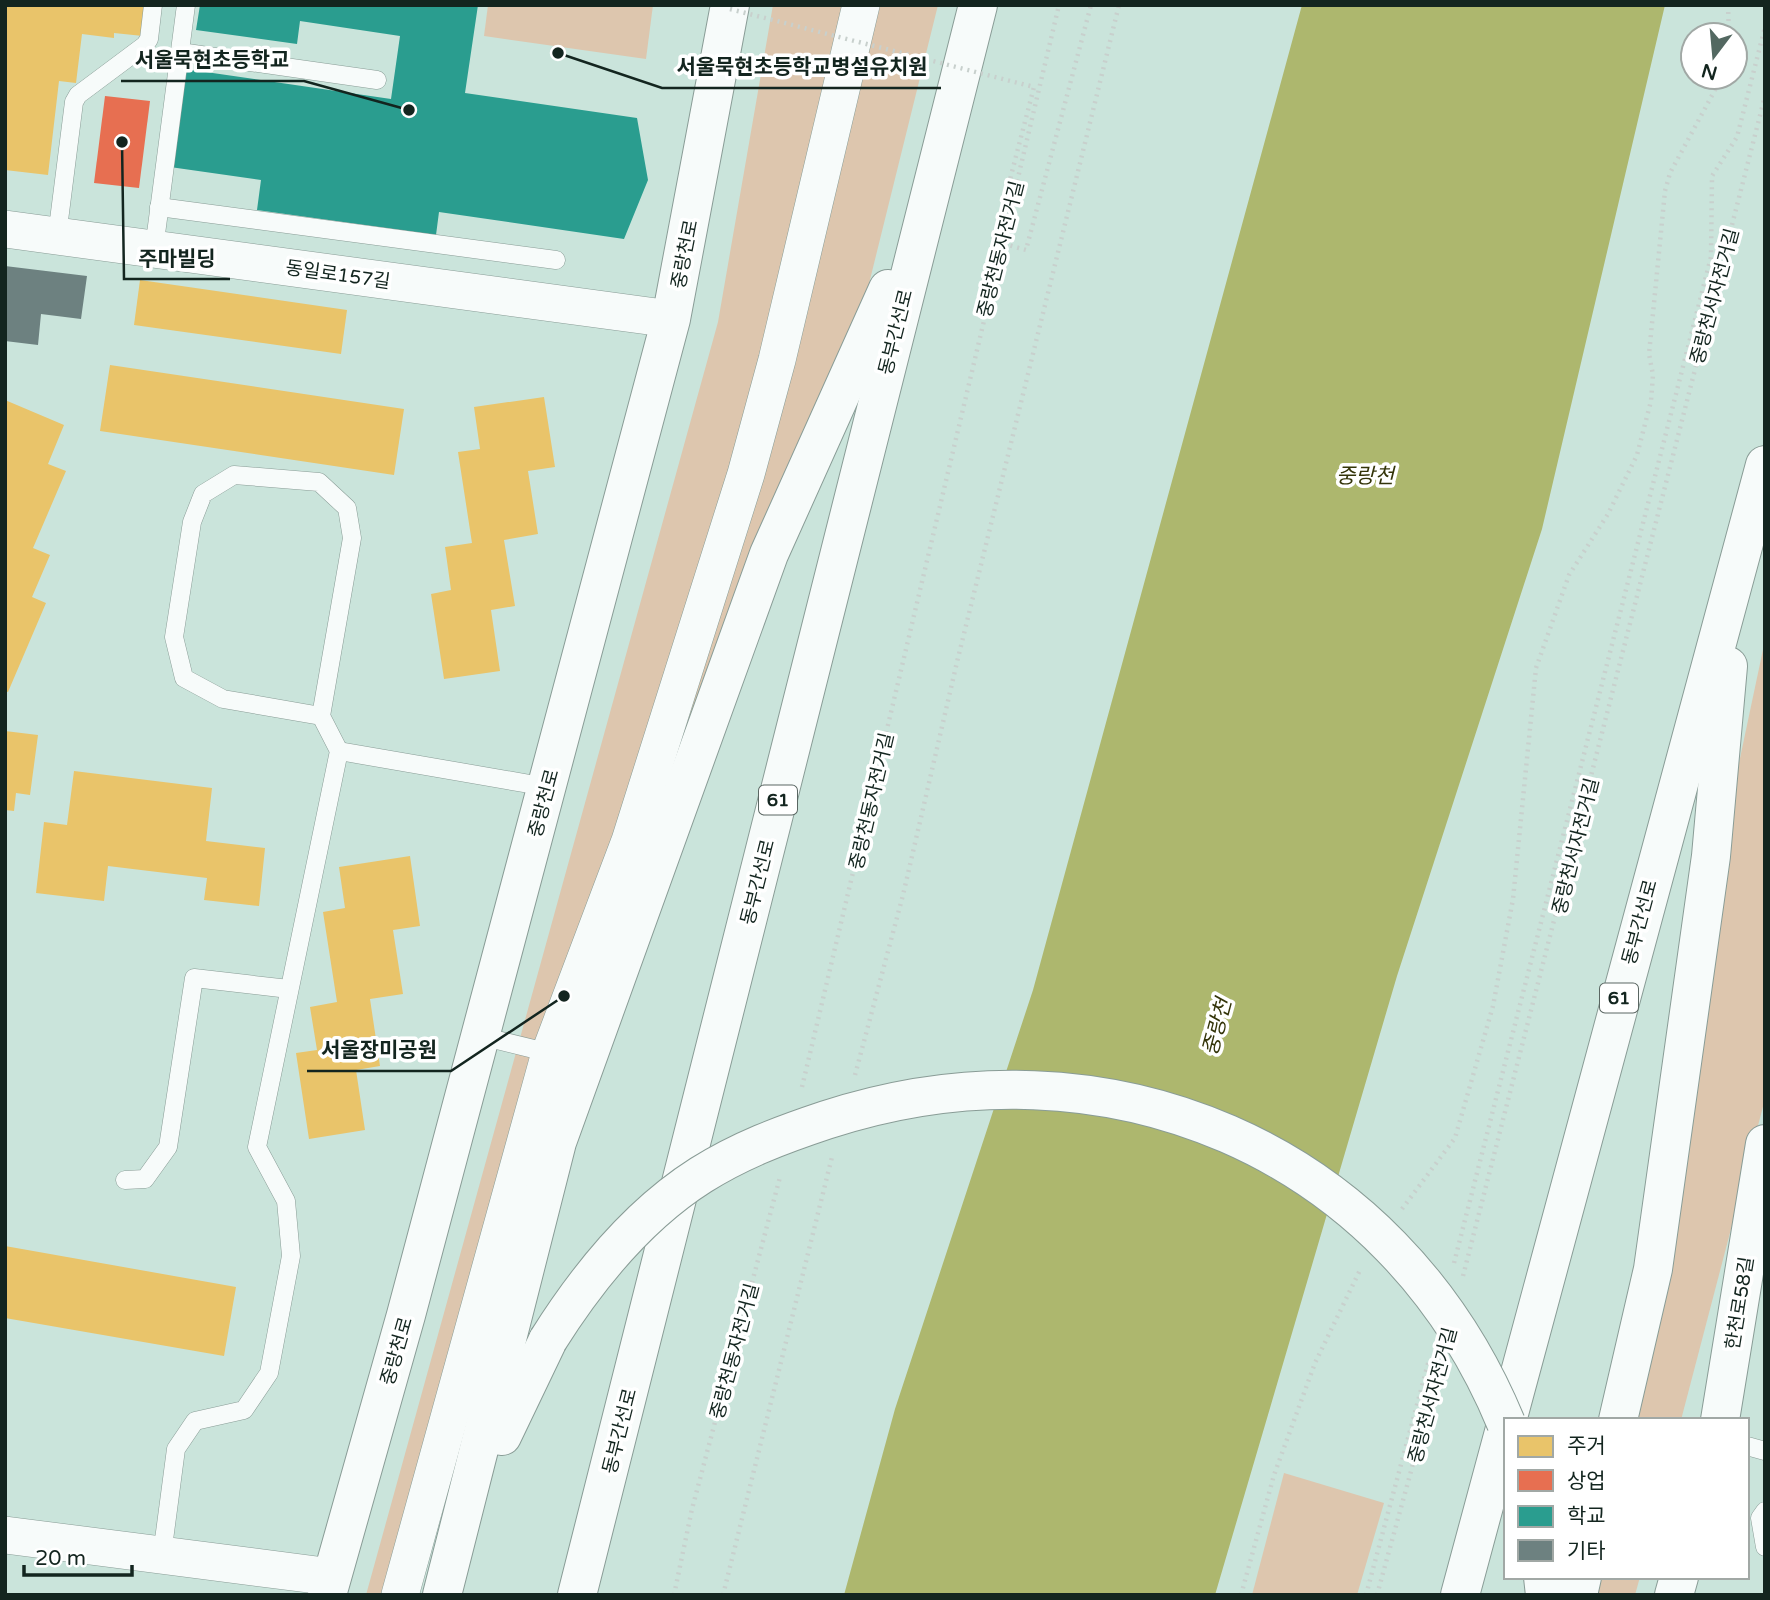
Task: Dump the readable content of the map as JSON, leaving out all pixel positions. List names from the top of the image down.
{
  "streets": {
    "main road": [
      "중랑천로",
      "동부간선로",
      "61",
      "한천로58길"
    ],
    "street": ["동일로157길"],
    "path": ["중랑천동자전거길", "중랑천서자전거길"]
  },
  "crossings": [
    ["중랑천로", "동일로157길"]
  ],
  "water": ["중랑천"],
  "places": [
    "서울묵현초등학교병설유치원",
    "서울묵현초등학교",
    "주마빌딩",
    "서울장미공원"
  ],
  "legend": [
    "주거",
    "상업",
    "학교",
    "기타"
  ],
  "scale_bar": "20 m",
  "north": "bottom"
}
